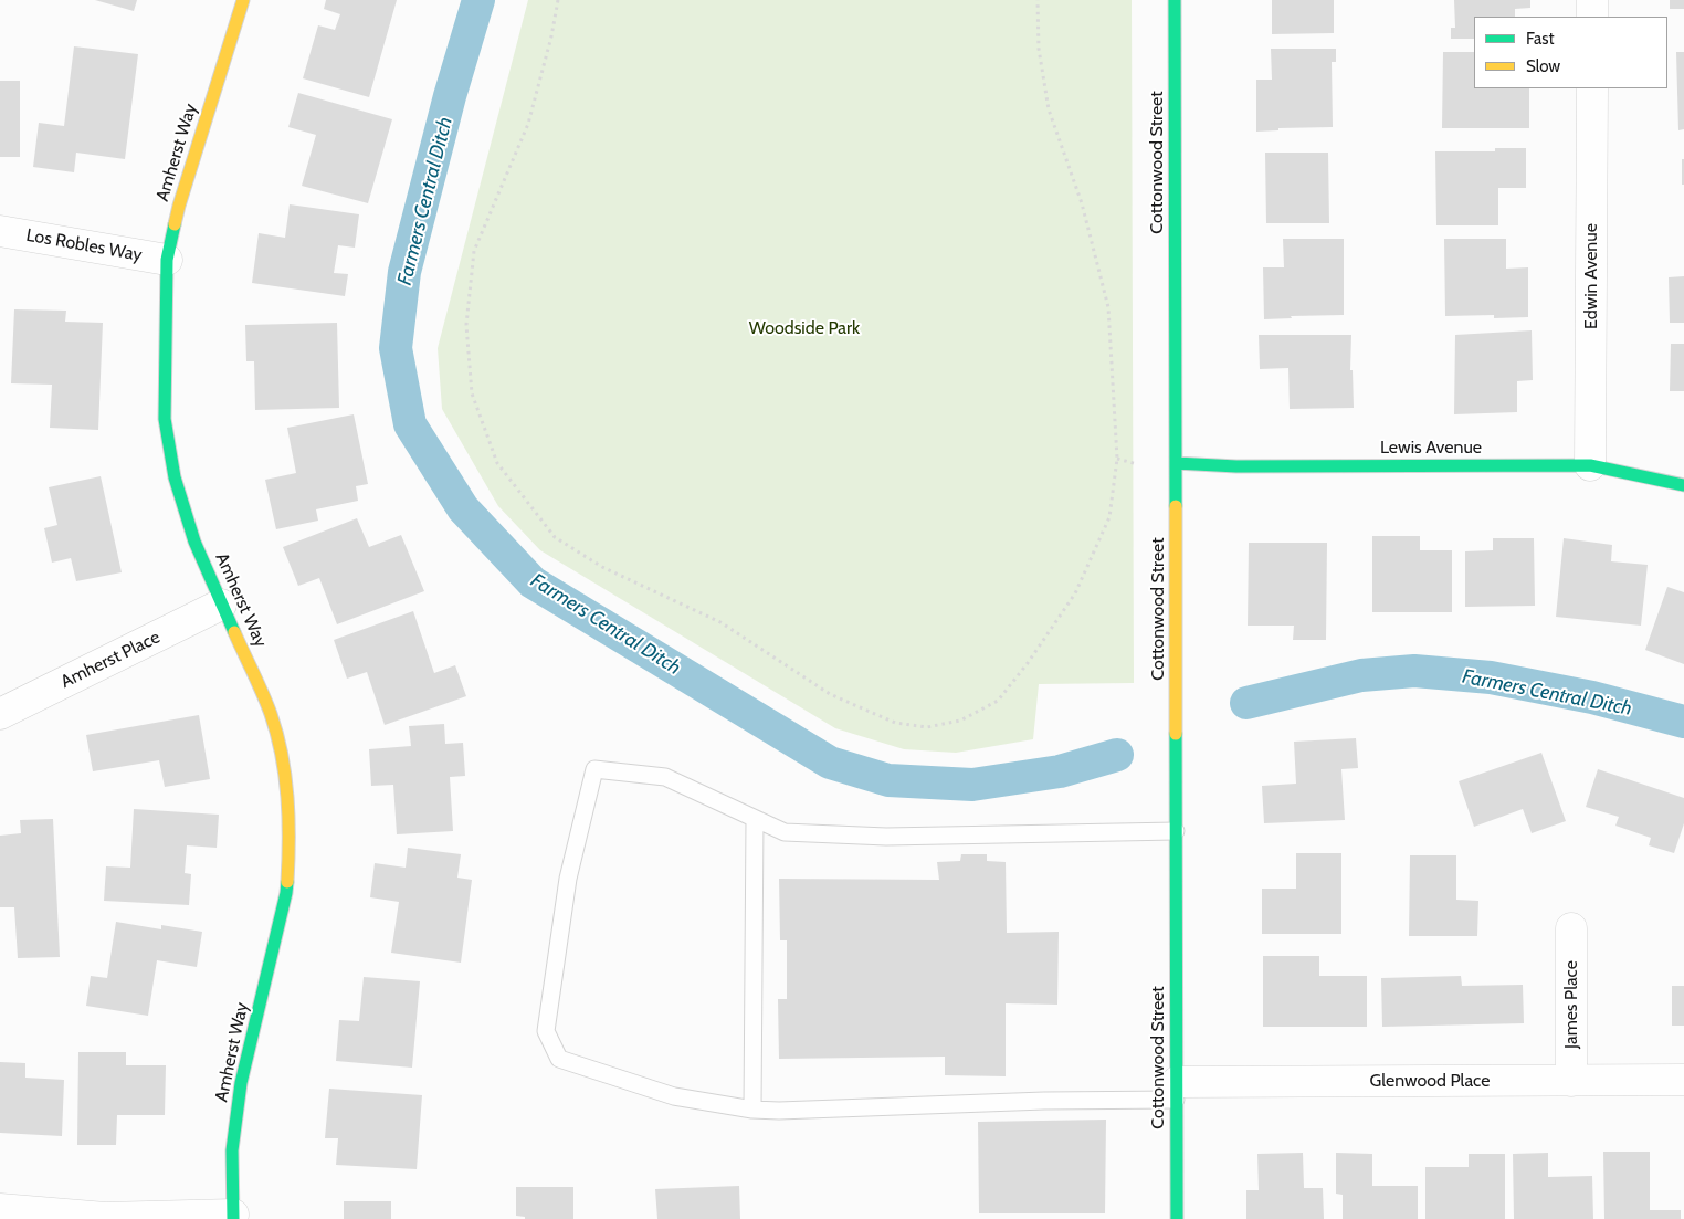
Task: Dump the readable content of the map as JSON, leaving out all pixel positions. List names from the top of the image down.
{
  "streets": {
    "street": [
      "Amherst Way",
      "Cottonwood Street",
      "Los Robles Way",
      "Edwin Avenue",
      "Lewis Avenue",
      "Amherst Place",
      "James Place",
      "Glenwood Place"
    ]
  },
  "crossings": [
    ["Amherst Way", "Los Robles Way"],
    ["Amherst Way", "Amherst Place"],
    ["Cottonwood Street", "Lewis Avenue"],
    ["Cottonwood Street", "Glenwood Place"],
    ["Edwin Avenue", "Lewis Avenue"],
    ["James Place", "Glenwood Place"]
  ],
  "water": ["Farmers Central Ditch"],
  "parks": ["Woodside Park"],
  "legend": ["Fast", "Slow"]
}
